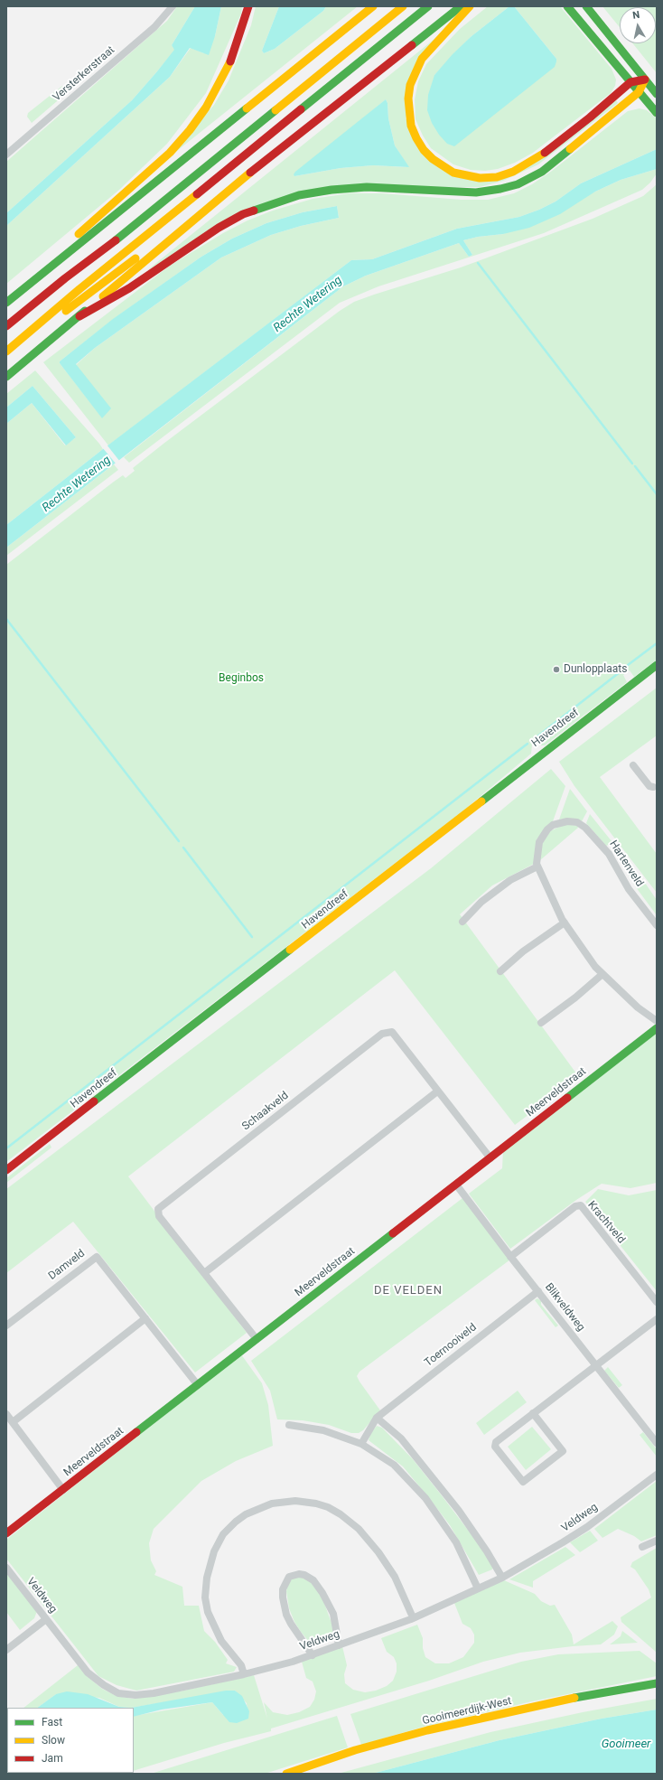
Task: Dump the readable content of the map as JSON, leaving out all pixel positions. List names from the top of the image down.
{
  "streets": {
    "main road": ["Havendreef", "Meerveldstraat", "Gooimeerdijk-West"],
    "street": [
      "Versterkerstraat",
      "Hartenveld",
      "Schaakveld",
      "Krachtveld",
      "Damveld",
      "Blikveldweg",
      "Toernooiveld",
      "Veldweg"
    ]
  },
  "crossings": [
    ["Meerveldstraat", "Schaakveld"],
    ["Meerveldstraat", "Damveld"],
    ["Meerveldstraat", "Blikveldweg"],
    ["Krachtveld", "Blikveldweg"],
    ["Blikveldweg", "Toernooiveld"]
  ],
  "districts": ["DE VELDEN"],
  "water": ["Rechte Wetering", "Gooimeer"],
  "parks": ["Beginbos"],
  "places": ["Dunlopplaats"],
  "legend": ["Fast", "Slow", "Jam"],
  "north": "top"
}
